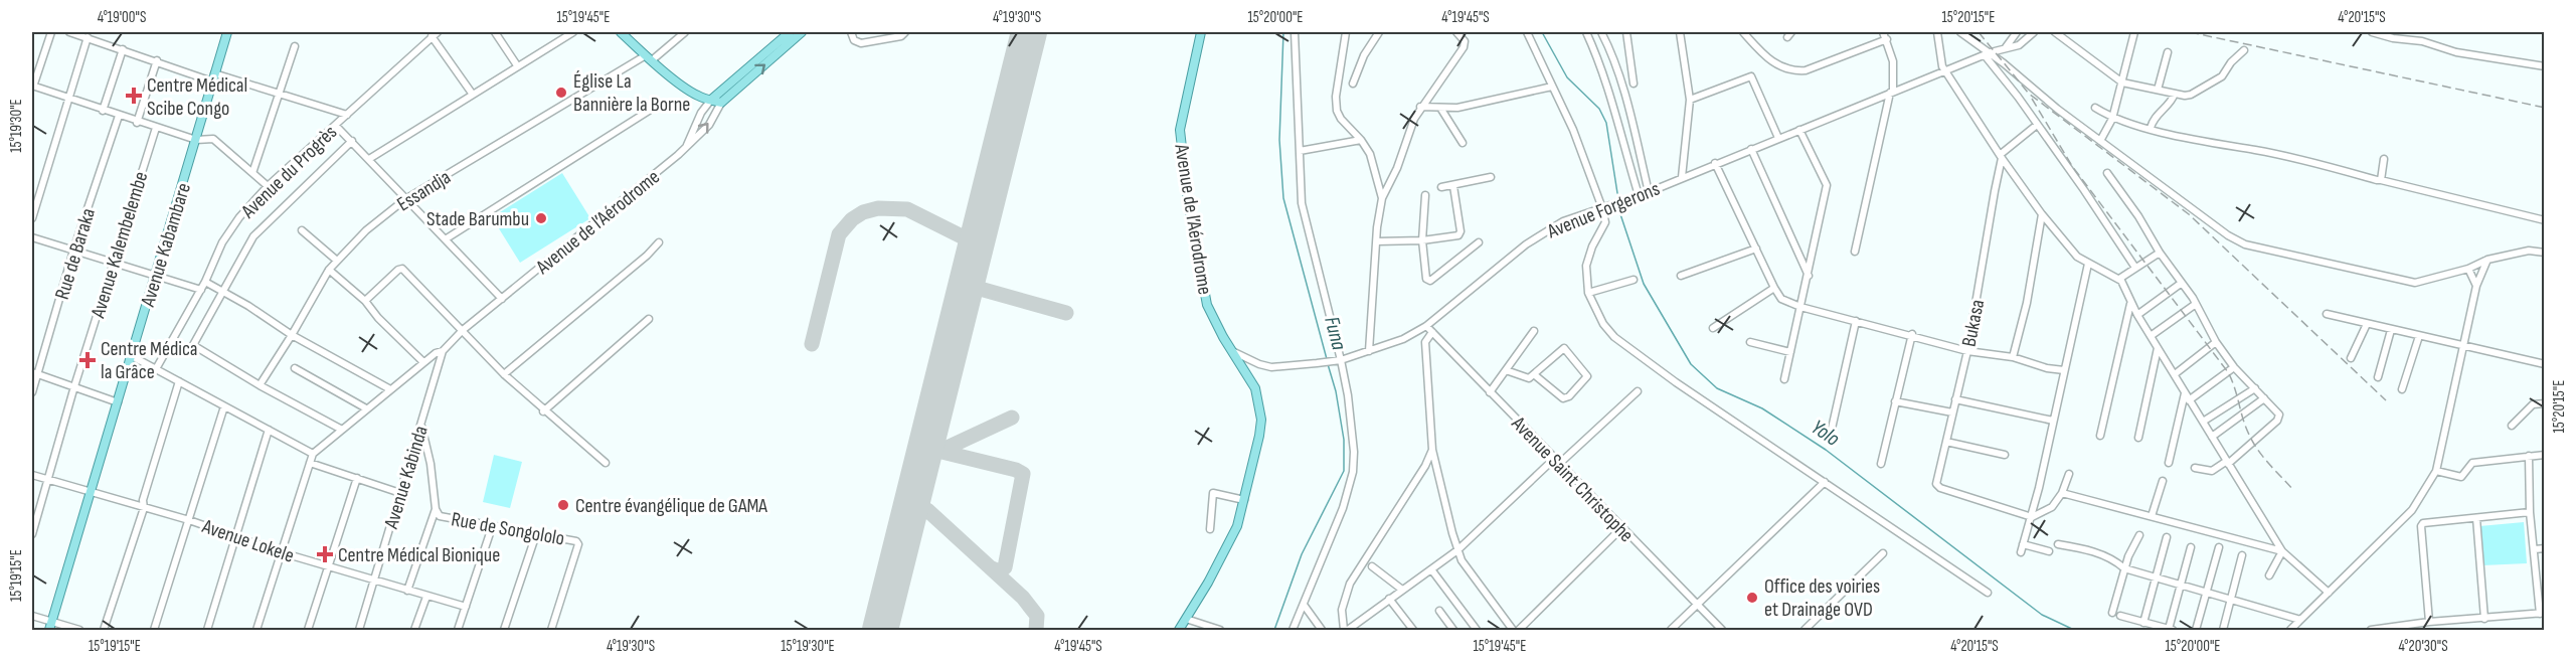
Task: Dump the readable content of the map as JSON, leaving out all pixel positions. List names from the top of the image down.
{
  "streets": {
    "main road": ["Avenue de l’Aérodrome", "Avenue Kabambare"],
    "street": [
      "Avenue du Progrès",
      "Essandja",
      "Avenue Forgerons",
      "Avenue Kalembelembe",
      "Rue de Baraka",
      "Bukasa",
      "Avenue Kabinda",
      "Avenue Saint Christophe",
      "Rue de Songololo",
      "Avenue Lokele"
    ]
  },
  "crossings": [
    ["Avenue Forgerons", "Avenue de l’Aérodrome"],
    ["Avenue Forgerons", "Avenue Saint Christophe"],
    ["Avenue de l’Aérodrome", "Avenue Kabinda"],
    ["Avenue Kalembelembe", "Avenue Lokele"],
    ["Avenue Kabambare", "Avenue Lokele"],
    ["Avenue Kabinda", "Rue de Songololo"],
    ["Avenue Kabinda", "Avenue Lokele"]
  ],
  "water": ["Funa", "Yolo"],
  "places": {
    "other": [
      "Église La Bannière la Borne",
      "Stade Barumbu",
      "Centre évangélique de GAMA",
      "Office des voiries et Drainage OVD"
    ],
    "health": ["Centre Médical Scibe Congo", "Centre Médica la Grâce", "Centre Médical Bionique"]
  },
  "coordinates": [
    "4°19'00\"S",
    "15°19'45\"E",
    "4°19'30\"S",
    "15°20'00\"E",
    "4°19'45\"S",
    "15°20'15\"E",
    "4°20'15\"S",
    "15°19'30\"E",
    "15°19'15\"E",
    "4°20'30\"S"
  ]
}
